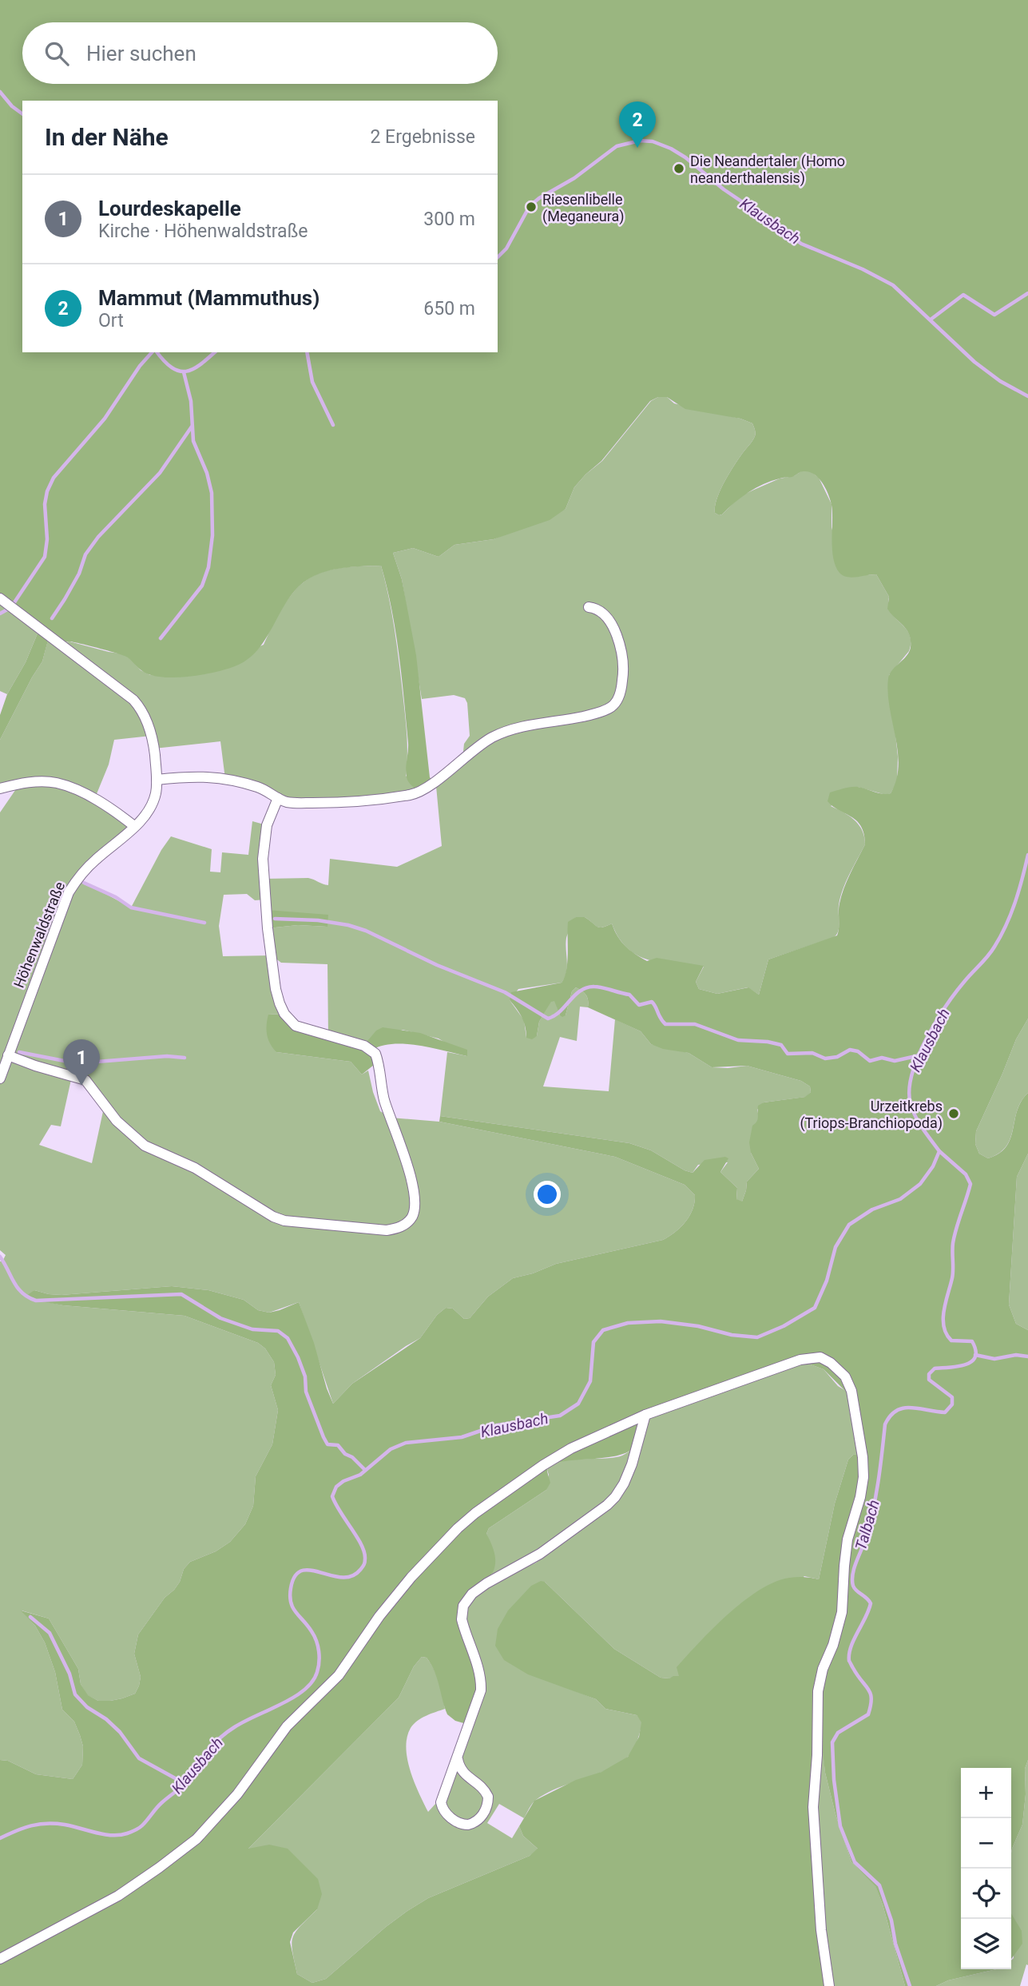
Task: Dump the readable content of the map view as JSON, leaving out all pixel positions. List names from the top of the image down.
{
  "streets": {
    "street": ["Höhenwaldstraße"]
  },
  "water": ["Klausbach", "Talbach"],
  "places": ["Die Neandertaler (Homo neanderthalensis)", "Riesenlibelle (Meganeura)", "Urzeitkrebs (Triops-Branchiopoda)"],
  "page": {
    "search": "Hier suchen",
    "heading": ["In der Nähe", "2 Ergebnisse"],
    "pins": ["2", "1"],
    "list": [
      {
        "mark": "1",
        "name": "Lourdeskapelle",
        "note": "Kirche · Höhenwaldstraße",
        "value": "300 m"
      },
      {
        "mark": "2",
        "name": "Mammut (Mammuthus)",
        "note": "Ort",
        "value": "650 m"
      }
    ],
    "map_buttons": ["+", "−"]
  }
}
